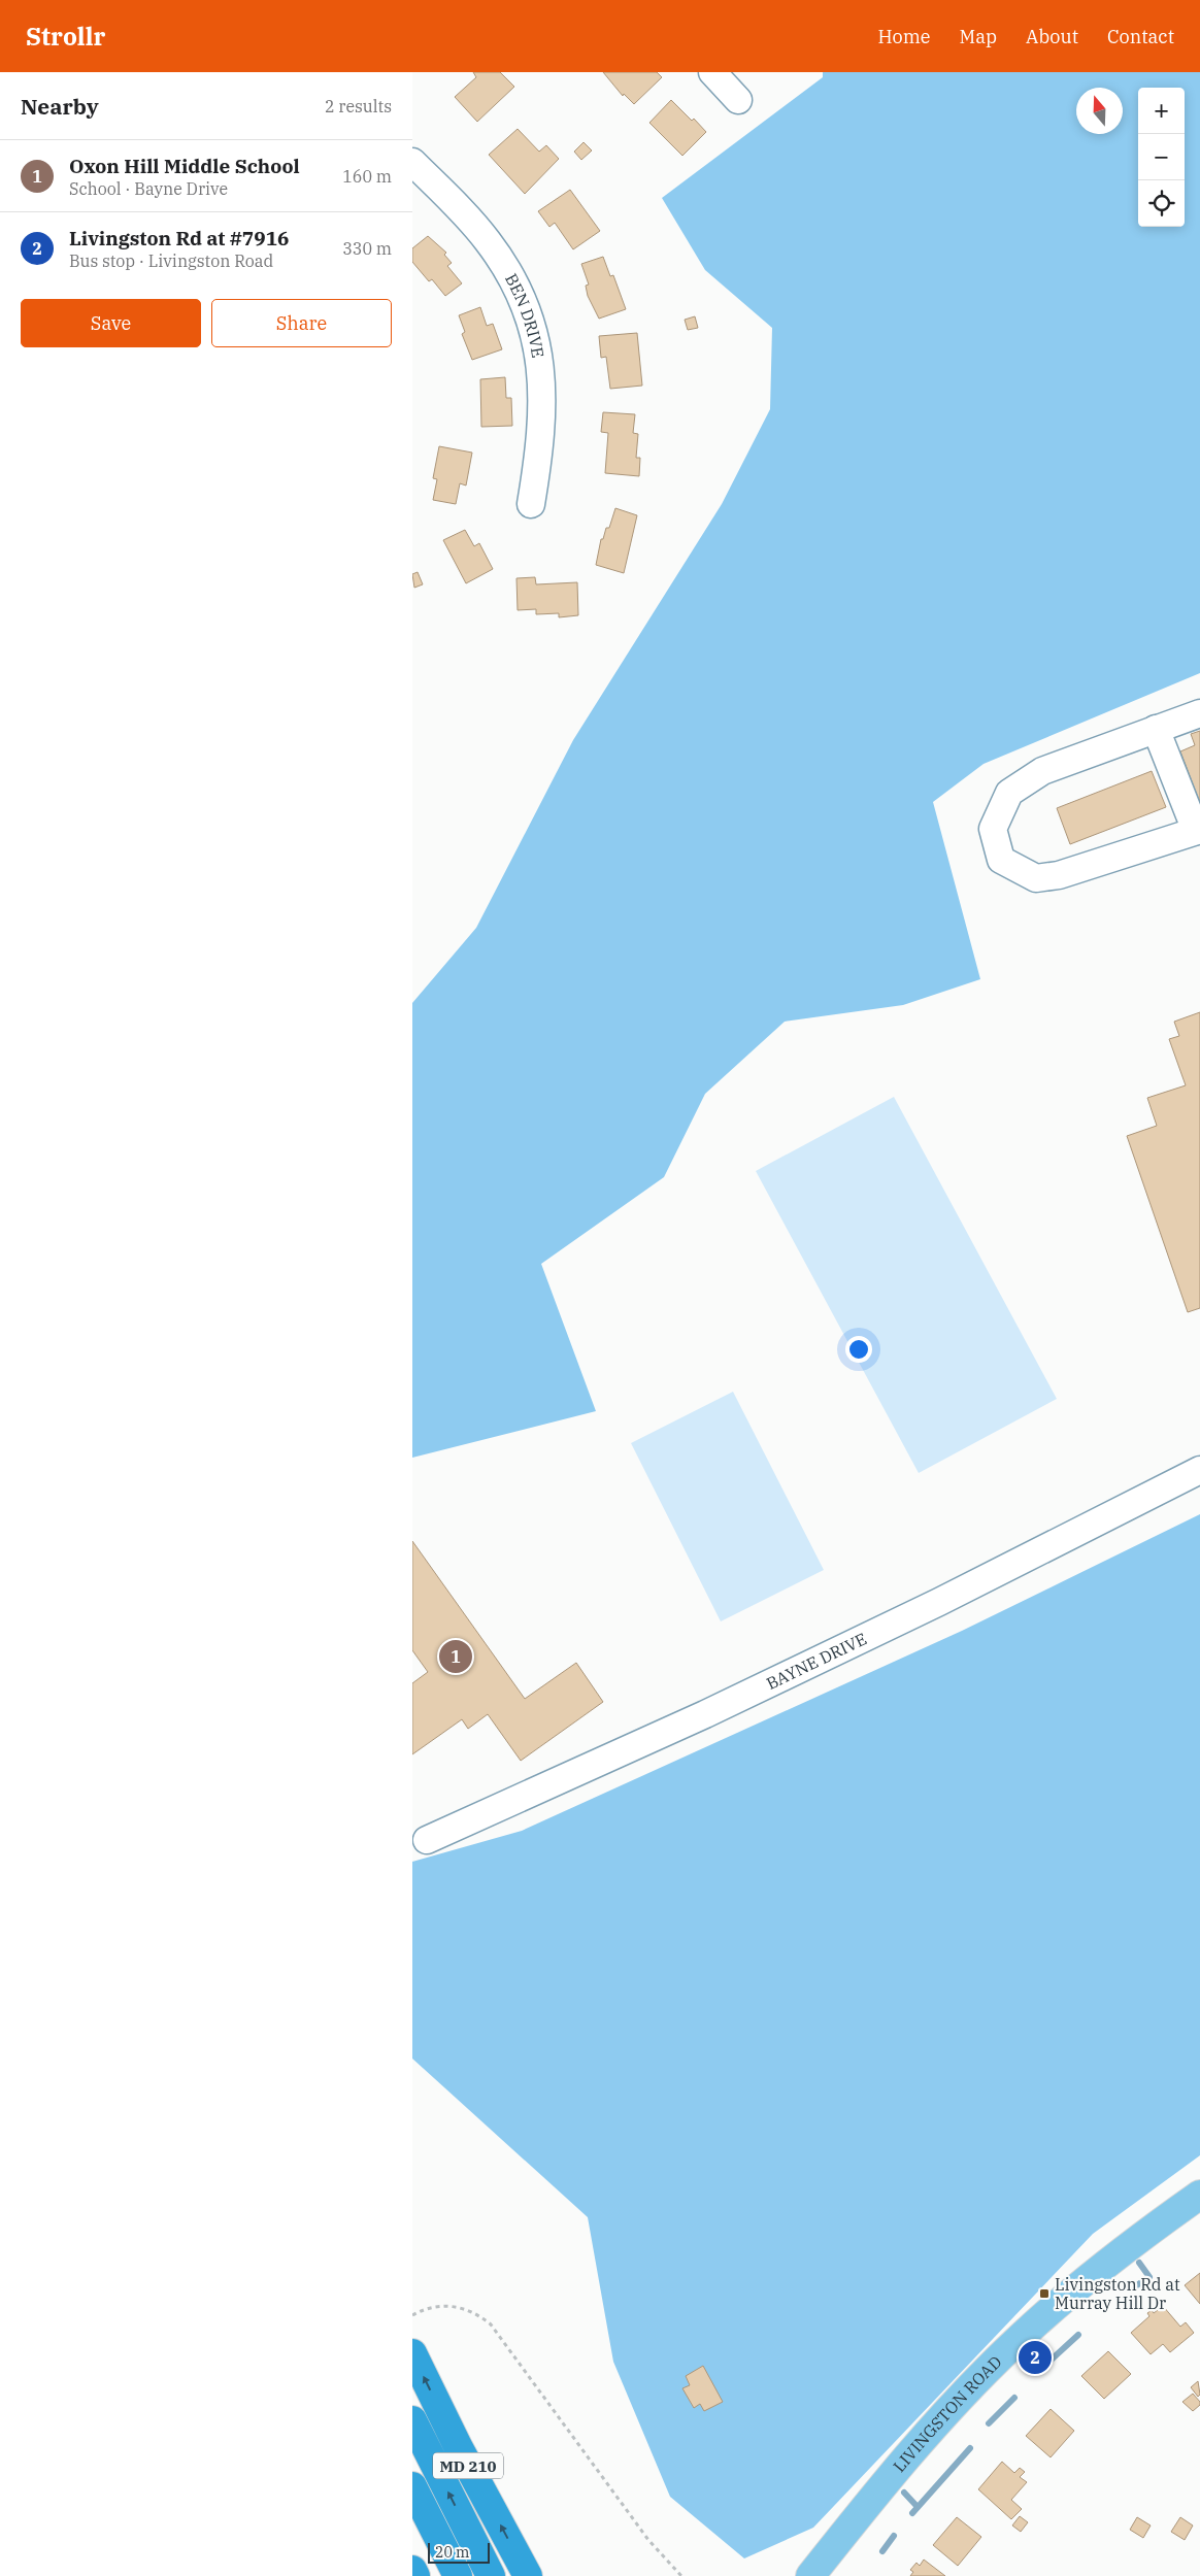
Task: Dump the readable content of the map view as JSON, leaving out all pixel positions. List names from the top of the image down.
{
  "streets": {
    "highway": ["MD 210"],
    "main road": ["LIVINGSTON ROAD"],
    "street": ["BEN DRIVE", "BAYNE DRIVE"]
  },
  "places": {
    "transit": ["Livingston Rd at Murray Hill Dr"]
  },
  "scale_bar": "20 m",
  "north": "top",
  "page": {
    "header": "Strollr",
    "nav": [
      "Home",
      "Map",
      "About",
      "Contact"
    ],
    "heading": ["Nearby", "2 results"],
    "map_buttons": ["+", "−"],
    "list": [
      {
        "mark": "1",
        "name": "Oxon Hill Middle School",
        "note": "School · Bayne Drive",
        "value": "160 m"
      },
      {
        "mark": "2",
        "name": "Livingston Rd at #7916",
        "note": "Bus stop · Livingston Road",
        "value": "330 m"
      }
    ],
    "buttons": ["Save", "Share"],
    "pins": ["1", "2"],
    "scale": "20 m"
  }
}
